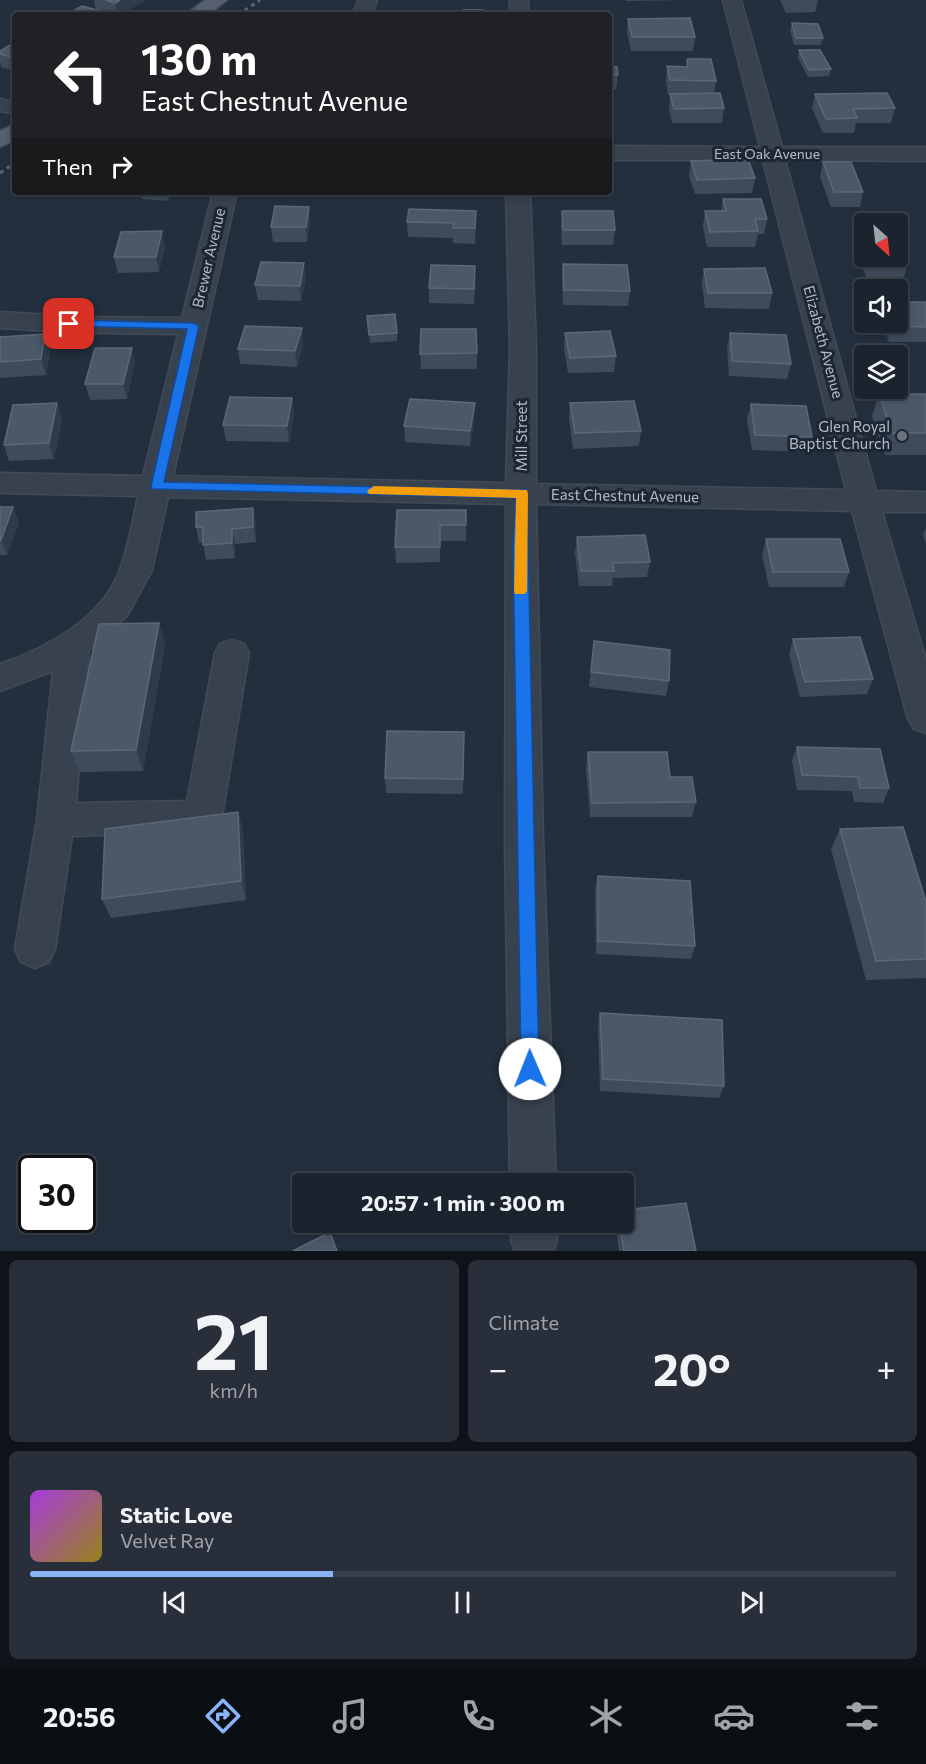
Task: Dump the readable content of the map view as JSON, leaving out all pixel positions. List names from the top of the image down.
{
  "streets": {
    "street": [
      "East Oak Avenue",
      "Brewer Avenue",
      "Elizabeth Avenue",
      "Mill Street",
      "East Chestnut Avenue"
    ]
  },
  "crossings": [
    ["East Oak Avenue", "Elizabeth Avenue"],
    ["Brewer Avenue", "East Chestnut Avenue"],
    ["Elizabeth Avenue", "East Chestnut Avenue"],
    ["Mill Street", "East Chestnut Avenue"]
  ],
  "places": ["Glen Royal Baptist Church"],
  "north": "bottom right",
  "page": {
    "turn": ["130 m", "East Chestnut Avenue"],
    "then": "Then",
    "limit": "30",
    "trip": "20:57 · 1 min · 300 m",
    "tile": [
      ["21", "km/h"],
      "Climate"
    ],
    "heat": ["−", "20°", "+"],
    "song": ["Static Love", "Velvet Ray"],
    "tabs": "20:56"
  }
}
